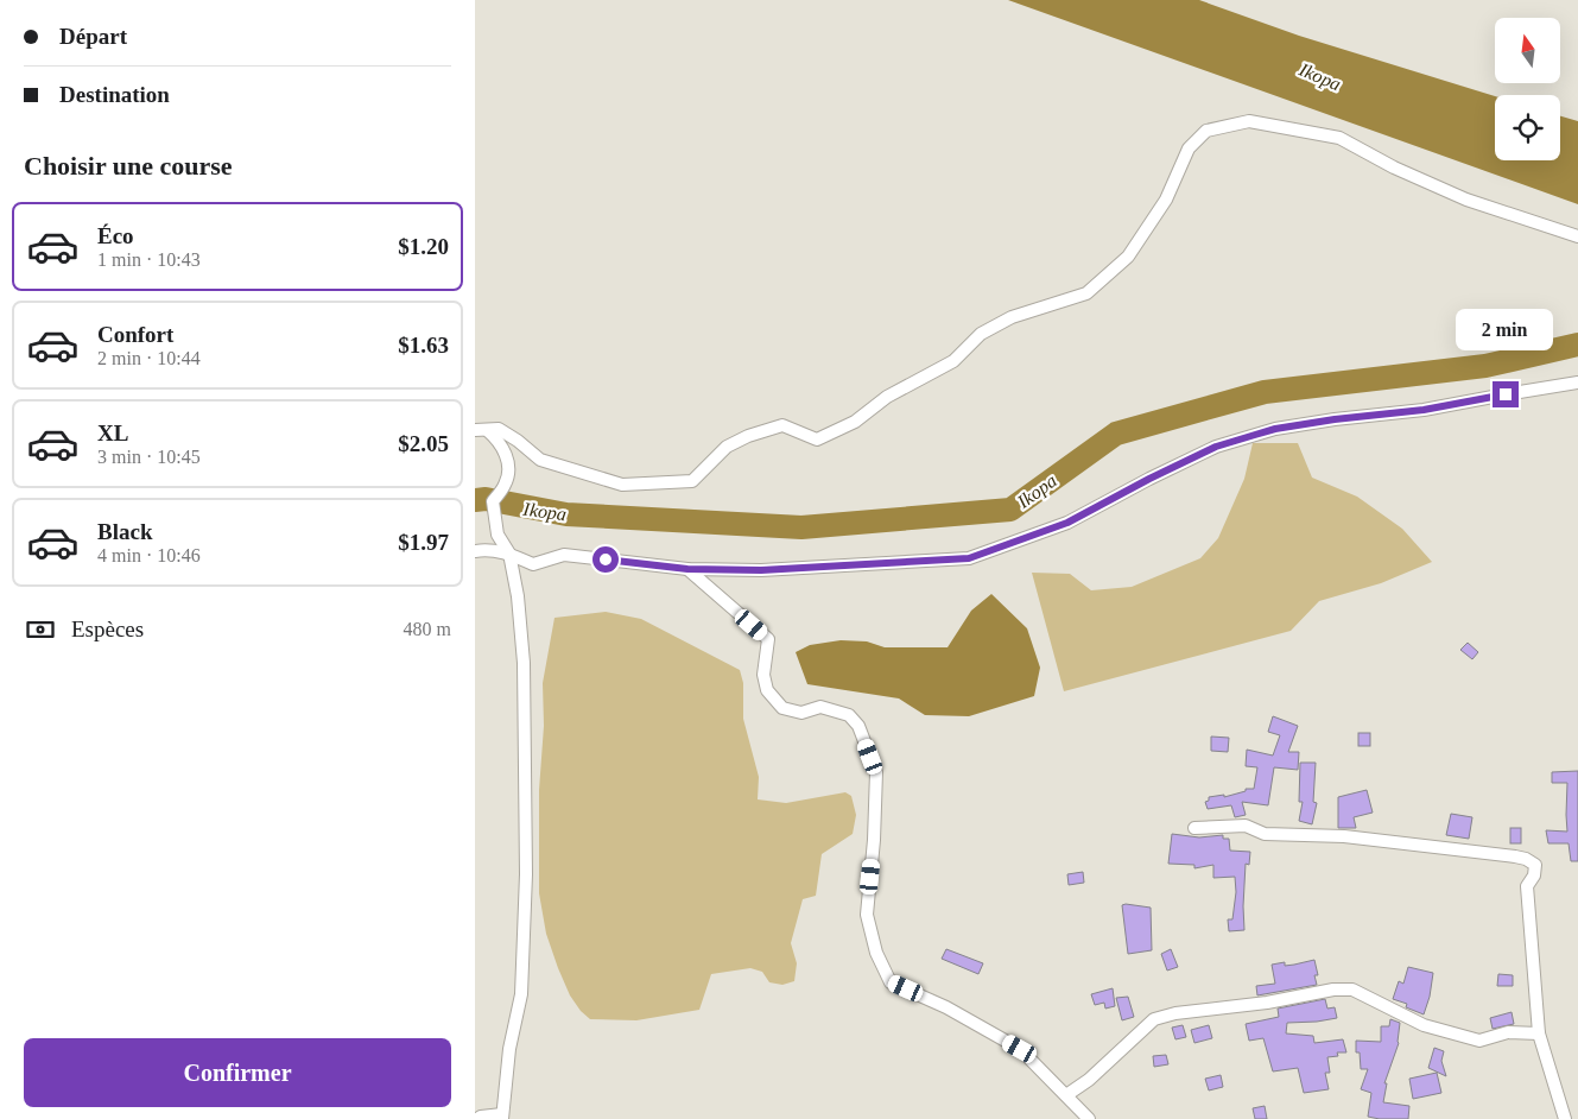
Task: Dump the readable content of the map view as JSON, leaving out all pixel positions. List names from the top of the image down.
{
  "water": ["Ikopa"],
  "north": "top",
  "page": {
    "banner": ["Départ", "Destination"],
    "heading": "Choisir une course",
    "list": [
      {
        "name": "Éco",
        "note": "1 min · 10:43",
        "value": "$1.20"
      },
      {
        "name": "Confort",
        "note": "2 min · 10:44",
        "value": "$1.63"
      },
      {
        "name": "XL",
        "note": "3 min · 10:45",
        "value": "$2.05"
      },
      {
        "name": "Black",
        "note": "4 min · 10:46",
        "value": "$1.97"
      }
    ],
    "bubble": "2 min",
    "pay": ["Espèces", "480 m"],
    "buttons": "Confirmer"
  }
}
